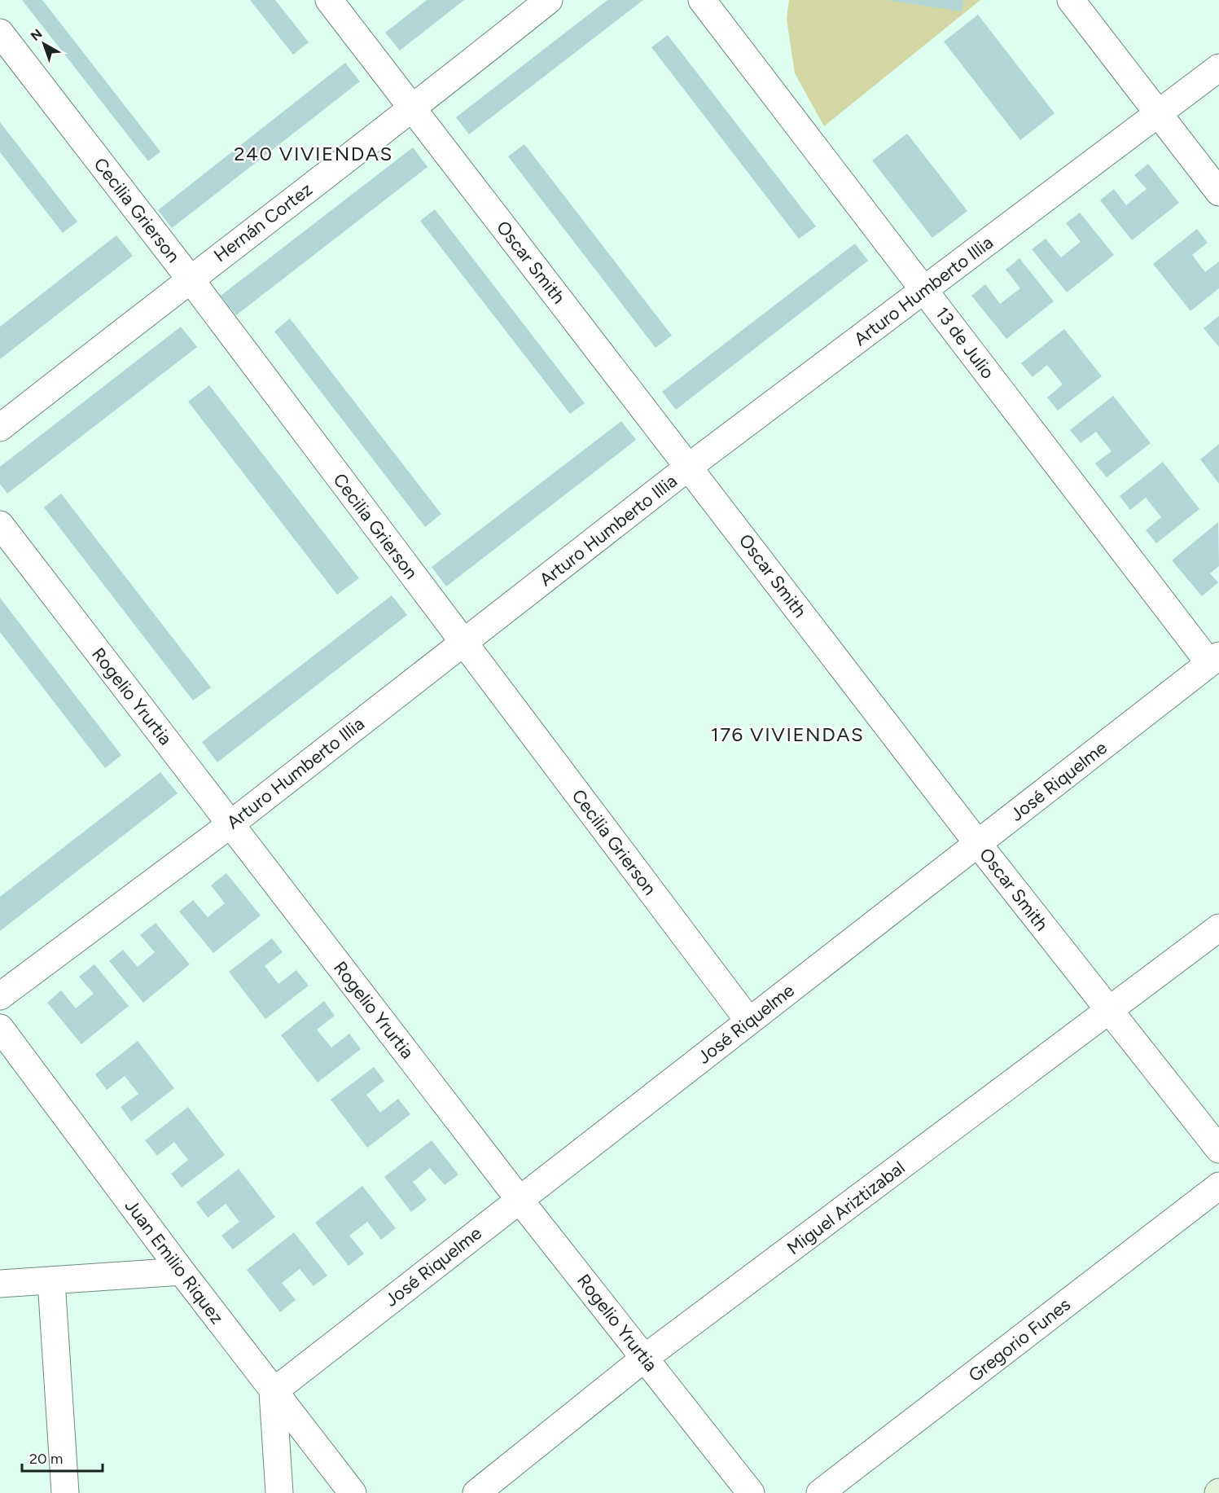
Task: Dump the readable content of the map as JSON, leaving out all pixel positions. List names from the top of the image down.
{
  "streets": {
    "street": [
      "Cecilia Grierson",
      "Hernán Cortez",
      "Oscar Smith",
      "Arturo Humberto Illia",
      "13 de Julio",
      "Rogelio Yrurtia",
      "José Riquelme",
      "Miguel Ariztizabal",
      "Juan Emilio Riquez",
      "Gregorio Funes"
    ]
  },
  "crossings": [
    ["Cecilia Grierson", "Hernán Cortez"],
    ["Cecilia Grierson", "Arturo Humberto Illia"],
    ["Cecilia Grierson", "José Riquelme"],
    ["Hernán Cortez", "Oscar Smith"],
    ["Oscar Smith", "Arturo Humberto Illia"],
    ["Oscar Smith", "José Riquelme"],
    ["Oscar Smith", "Miguel Ariztizabal"],
    ["Arturo Humberto Illia", "13 de Julio"],
    ["Arturo Humberto Illia", "Rogelio Yrurtia"],
    ["13 de Julio", "José Riquelme"],
    ["Rogelio Yrurtia", "José Riquelme"],
    ["Rogelio Yrurtia", "Miguel Ariztizabal"],
    ["José Riquelme", "Juan Emilio Riquez"]
  ],
  "districts": ["240 VIVIENDAS", "176 VIVIENDAS"],
  "scale_bar": "20 m",
  "north": "top left"
}
